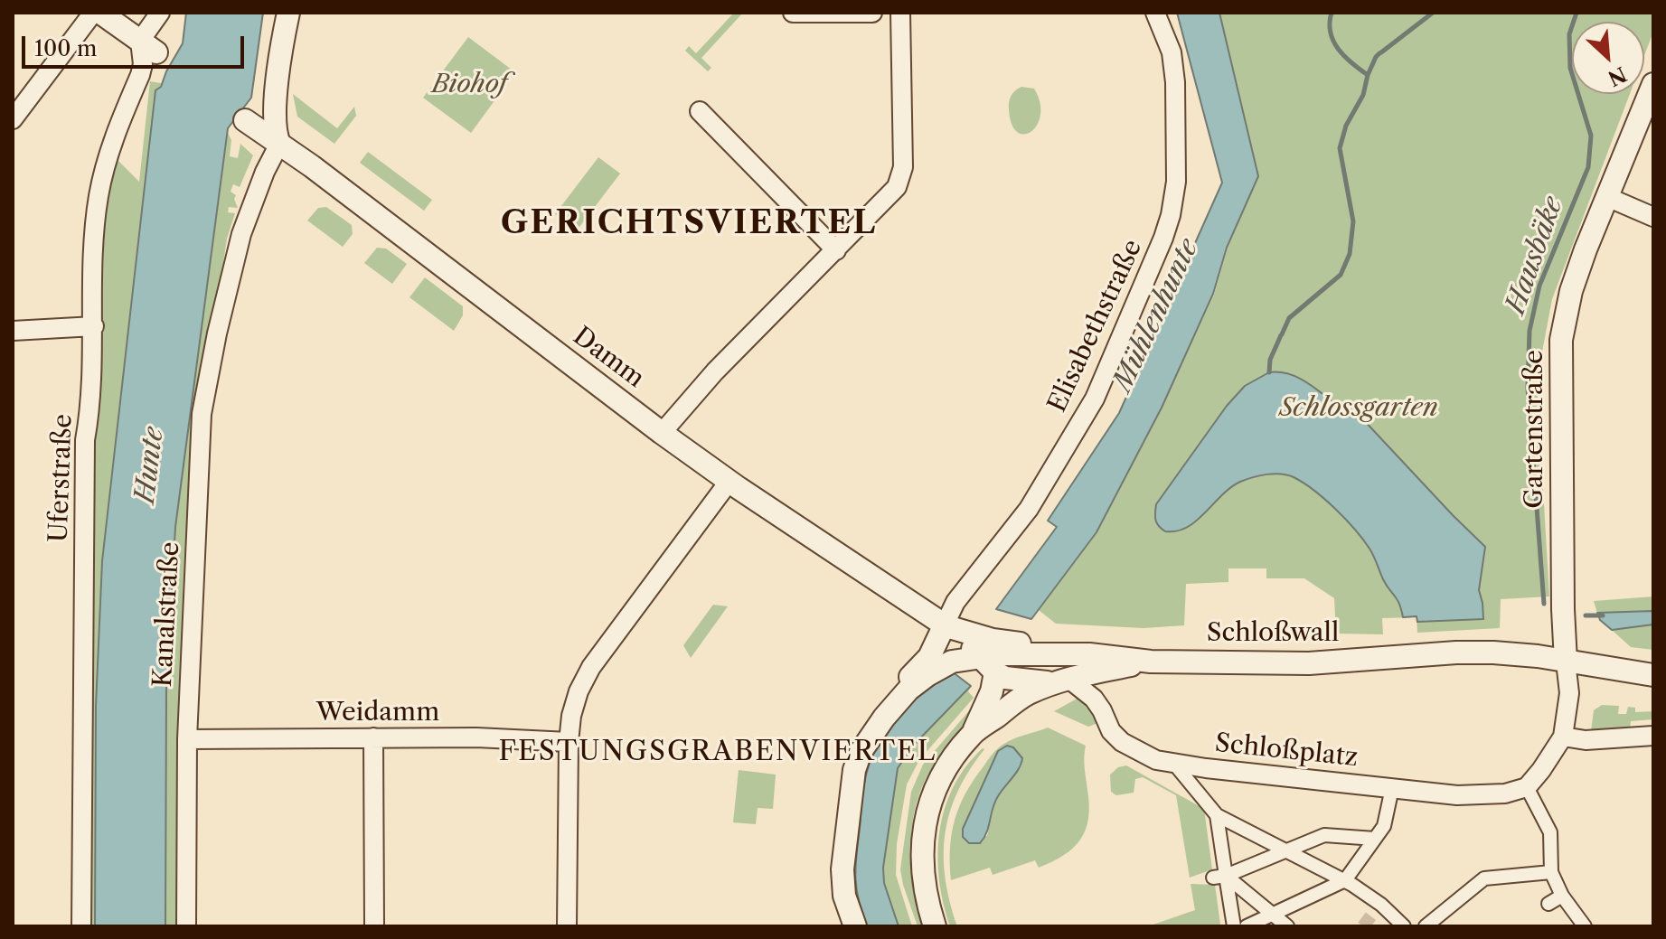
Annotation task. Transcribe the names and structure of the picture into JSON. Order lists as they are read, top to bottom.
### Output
{
  "streets": {
    "street": [
      "Elisabethstraße",
      "Damm",
      "Gartenstraße",
      "Uferstraße",
      "Kanalstraße",
      "Schloßwall",
      "Weidamm",
      "Schloßplatz"
    ]
  },
  "crossings": [
    ["Elisabethstraße", "Damm"],
    ["Damm", "Kanalstraße"],
    ["Gartenstraße", "Schloßwall"],
    ["Kanalstraße", "Weidamm"]
  ],
  "districts": ["GERICHTSVIERTEL", "FESTUNGSGRABENVIERTEL"],
  "water": ["Hausbäke", "Mühlenhunte", "Hunte"],
  "parks": ["Biohof", "Schlossgarten"],
  "scale_bar": "100 m",
  "north": "bottom right"
}
